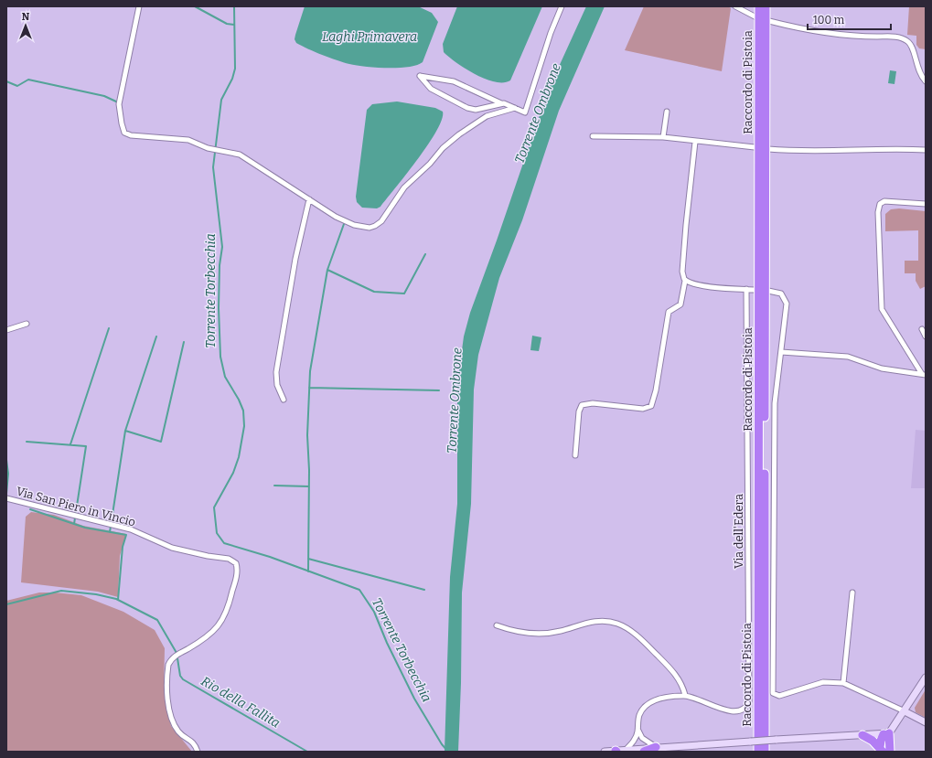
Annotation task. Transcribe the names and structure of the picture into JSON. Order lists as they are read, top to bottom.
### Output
{
  "streets": {
    "highway": ["Raccordo di Pistoia"],
    "street": ["Via San Piero in Vincio", "Via dell'Edera"]
  },
  "water": [
    "Laghi Primavera",
    "Torrente Ombrone",
    "Torrente Torbecchia",
    "Rio della Fallita"
  ],
  "scale_bar": "100 m",
  "north": "top"
}
